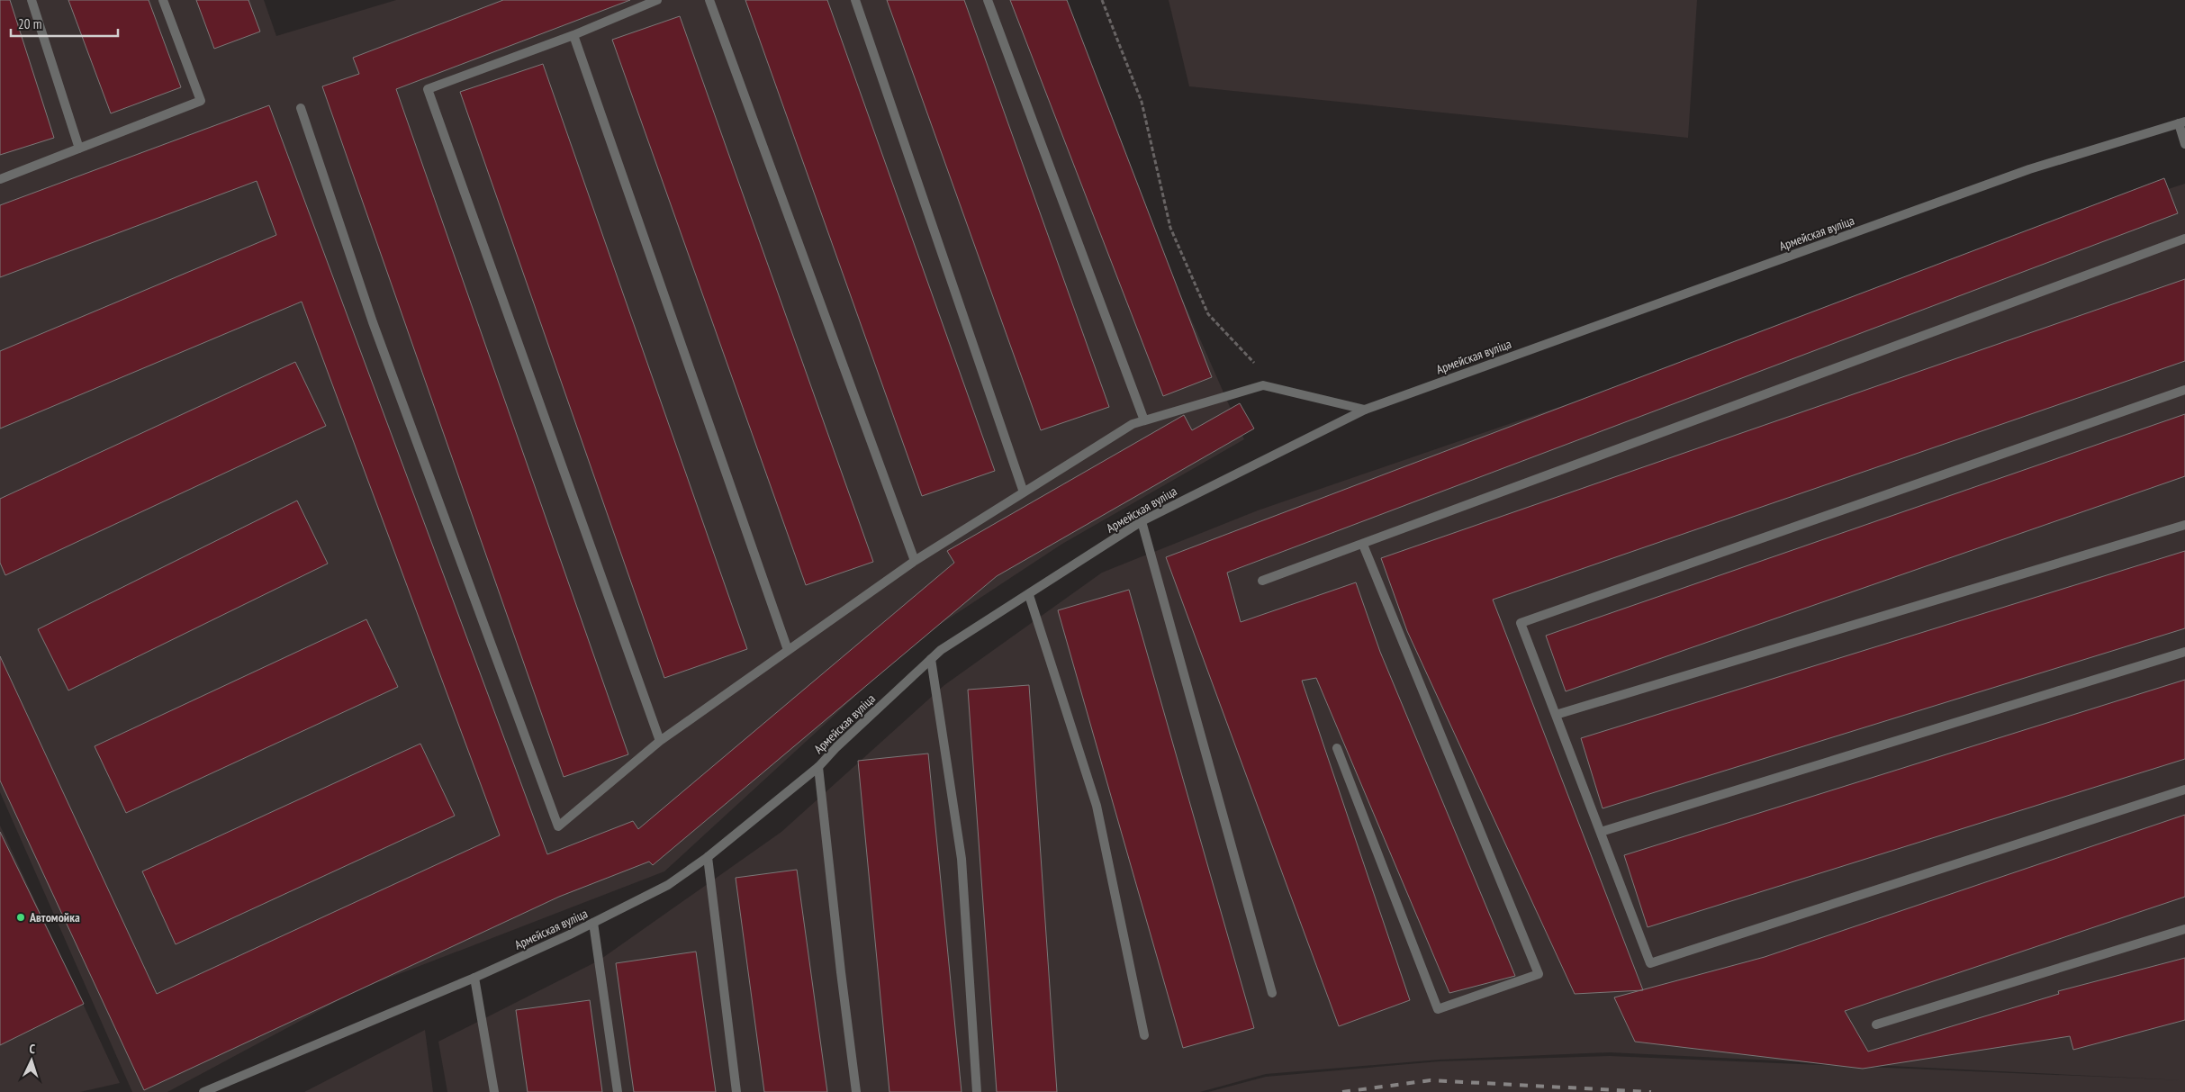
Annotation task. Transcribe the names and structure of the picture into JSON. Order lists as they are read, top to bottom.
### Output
{
  "streets": {
    "street": ["Армейская вуліца"]
  },
  "places": ["Автомойка"],
  "scale_bar": "20 m",
  "north": "top"
}
